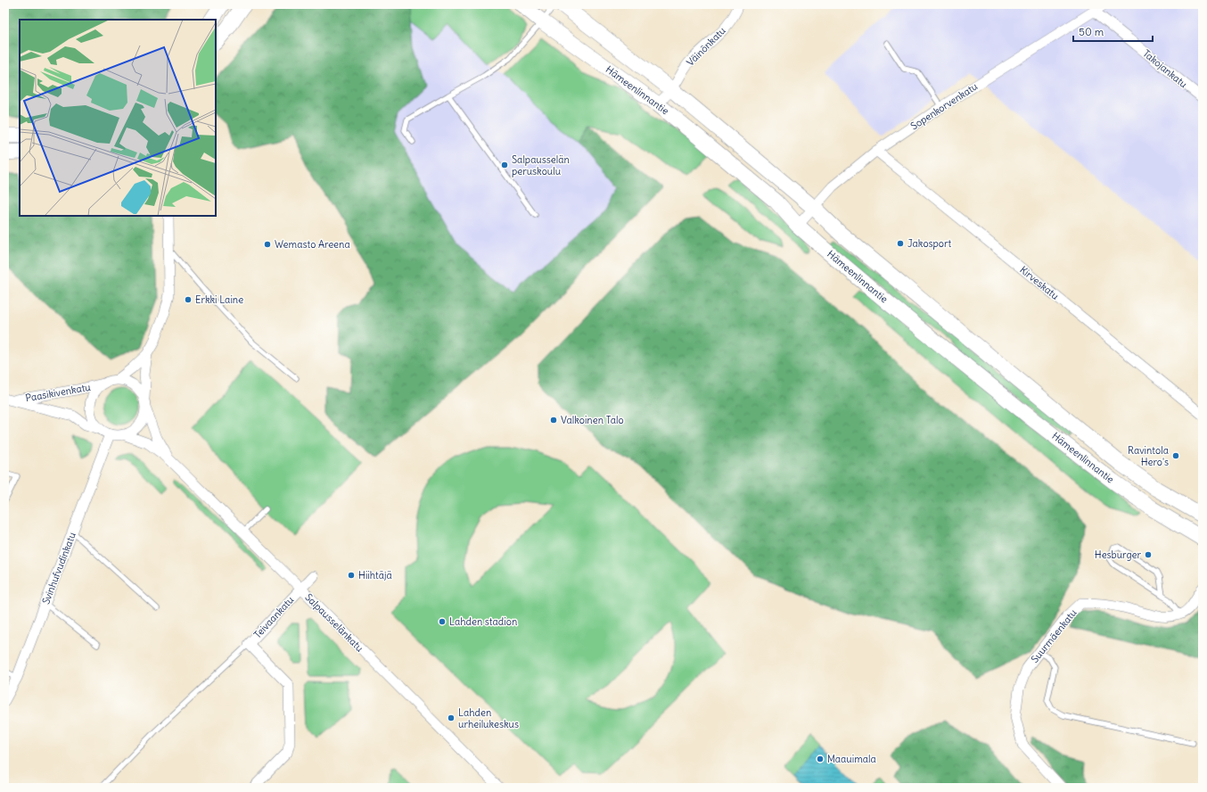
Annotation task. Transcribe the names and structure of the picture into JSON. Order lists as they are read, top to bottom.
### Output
{
  "streets": {
    "main road": ["Hämeenlinnantie"],
    "street": [
      "Väinönkatu",
      "Takojankatu",
      "Sopenkorvenkatu",
      "Kirveskatu",
      "Paasikivenkatu",
      "Svinhufvudinkatu",
      "Teivaankatu",
      "Salpausselänkatu",
      "Suurmäenkatu"
    ]
  },
  "crossings": [
    ["Väinönkatu", "Hämeenlinnantie"],
    ["Takojankatu", "Sopenkorvenkatu"],
    ["Hämeenlinnantie", "Sopenkorvenkatu"],
    ["Sopenkorvenkatu", "Kirveskatu"],
    ["Paasikivenkatu", "Svinhufvudinkatu"],
    ["Paasikivenkatu", "Salpausselänkatu"],
    ["Svinhufvudinkatu", "Salpausselänkatu"],
    ["Teivaankatu", "Salpausselänkatu"]
  ],
  "places": [
    "Salpausselän peruskoulu",
    "Jakosport",
    "Wemasto Areena",
    "Erkki Laine",
    "Valkoinen Talo",
    "Ravintola Hero's",
    "Hesburger",
    "Hiihtäjä",
    "Lahden stadion",
    "Lahden urheilukeskus",
    "Maauimala"
  ],
  "scale_bar": "50 m"
}
